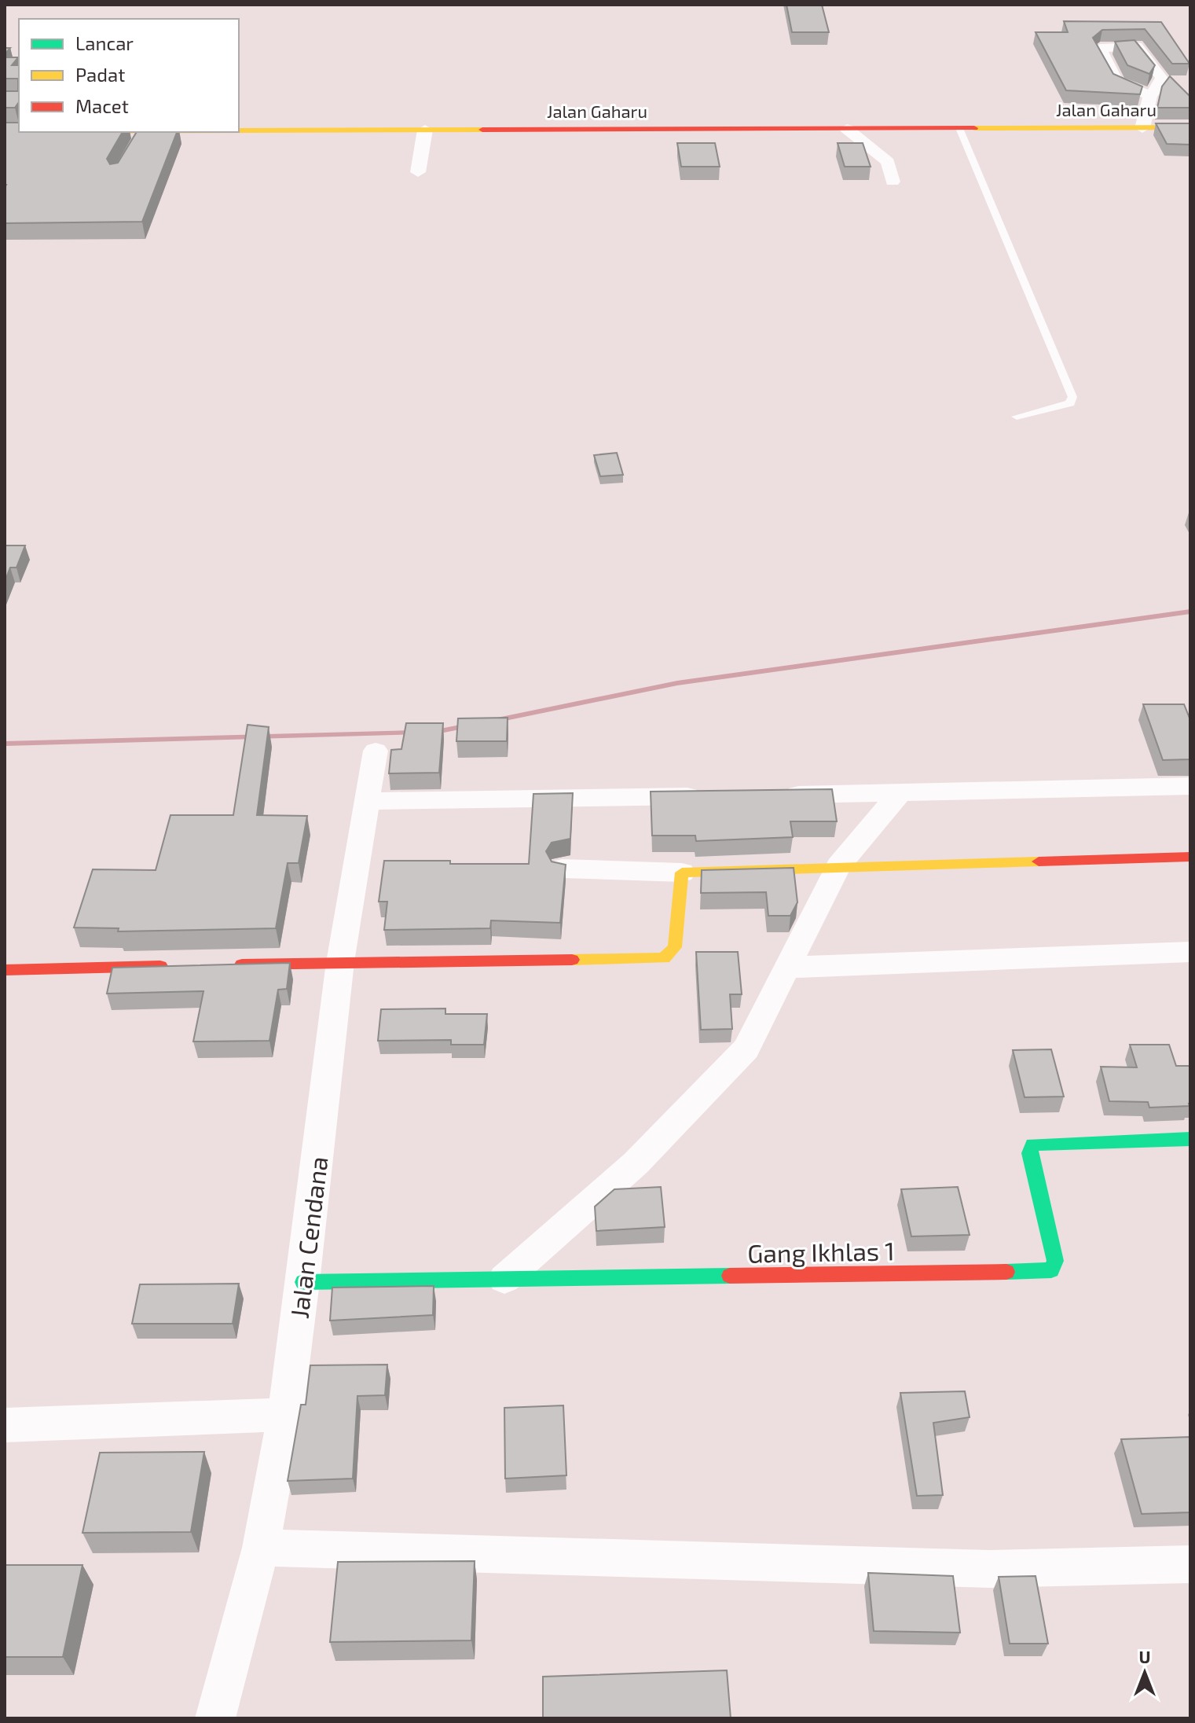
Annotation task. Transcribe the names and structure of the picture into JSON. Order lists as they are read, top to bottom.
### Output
{
  "streets": {
    "street": ["Jalan Gaharu", "Jalan Cendana", "Gang Ikhlas 1"]
  },
  "crossings": [
    ["Jalan Cendana", "Gang Ikhlas 1"]
  ],
  "legend": ["Lancar", "Padat", "Macet"],
  "north": "top"
}
